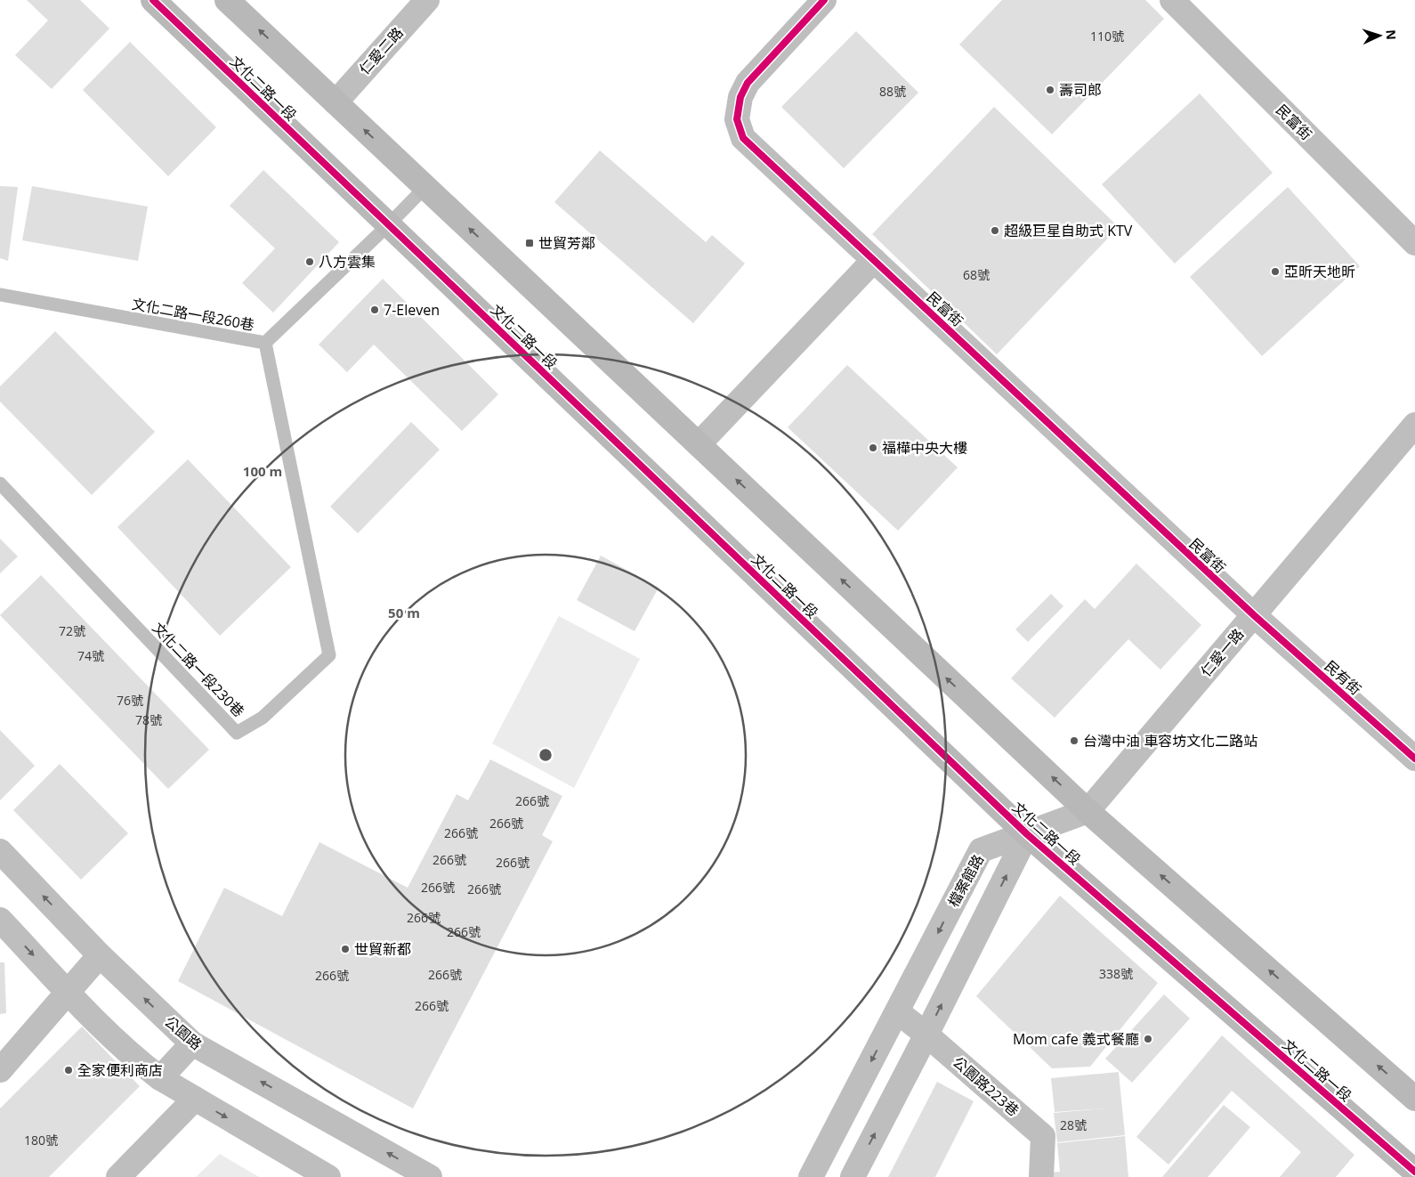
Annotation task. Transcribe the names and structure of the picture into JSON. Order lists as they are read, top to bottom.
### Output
{
  "streets": {
    "street": [
      "仁愛二路",
      "文化二路一段",
      "民富街",
      "仁愛一路",
      "民有街",
      "檔案館路",
      "公園路",
      "公園路223巷"
    ],
    "lane": ["文化二路一段260巷", "文化二路一段230巷"]
  },
  "crossings": [
    ["文化二路一段", "文化二路一段260巷"],
    ["文化二路一段", "仁愛一路"],
    ["文化二路一段", "檔案館路"],
    ["民富街", "仁愛一路"],
    ["民富街", "民有街"],
    ["文化二路一段260巷", "文化二路一段230巷"],
    ["仁愛一路", "民有街"],
    ["仁愛一路", "檔案館路"],
    ["檔案館路", "公園路223巷"]
  ],
  "places": {
    "other": [
      "壽司郎",
      "超級巨星自助式 KTV",
      "八方雲集",
      "亞昕天地昕",
      "7-Eleven",
      "福樺中央大樓",
      "台灣中油 車容坊文化二路站",
      "世貿新都",
      "Mom cafe 義式餐廳",
      "全家便利商店"
    ],
    "transit": ["世貿芳鄰"]
  },
  "house_numbers": [
    "110號",
    "88號",
    "68號",
    "72號",
    "74號",
    "76號",
    "78號",
    "266號",
    "266號",
    "266號",
    "266號",
    "266號",
    "266號",
    "266號",
    "266號",
    "266號",
    "338號",
    "266號",
    "266號",
    "266號",
    "28號",
    "180號"
  ],
  "north": "right",
  "rings": ["100 m", "50 m"]
}
